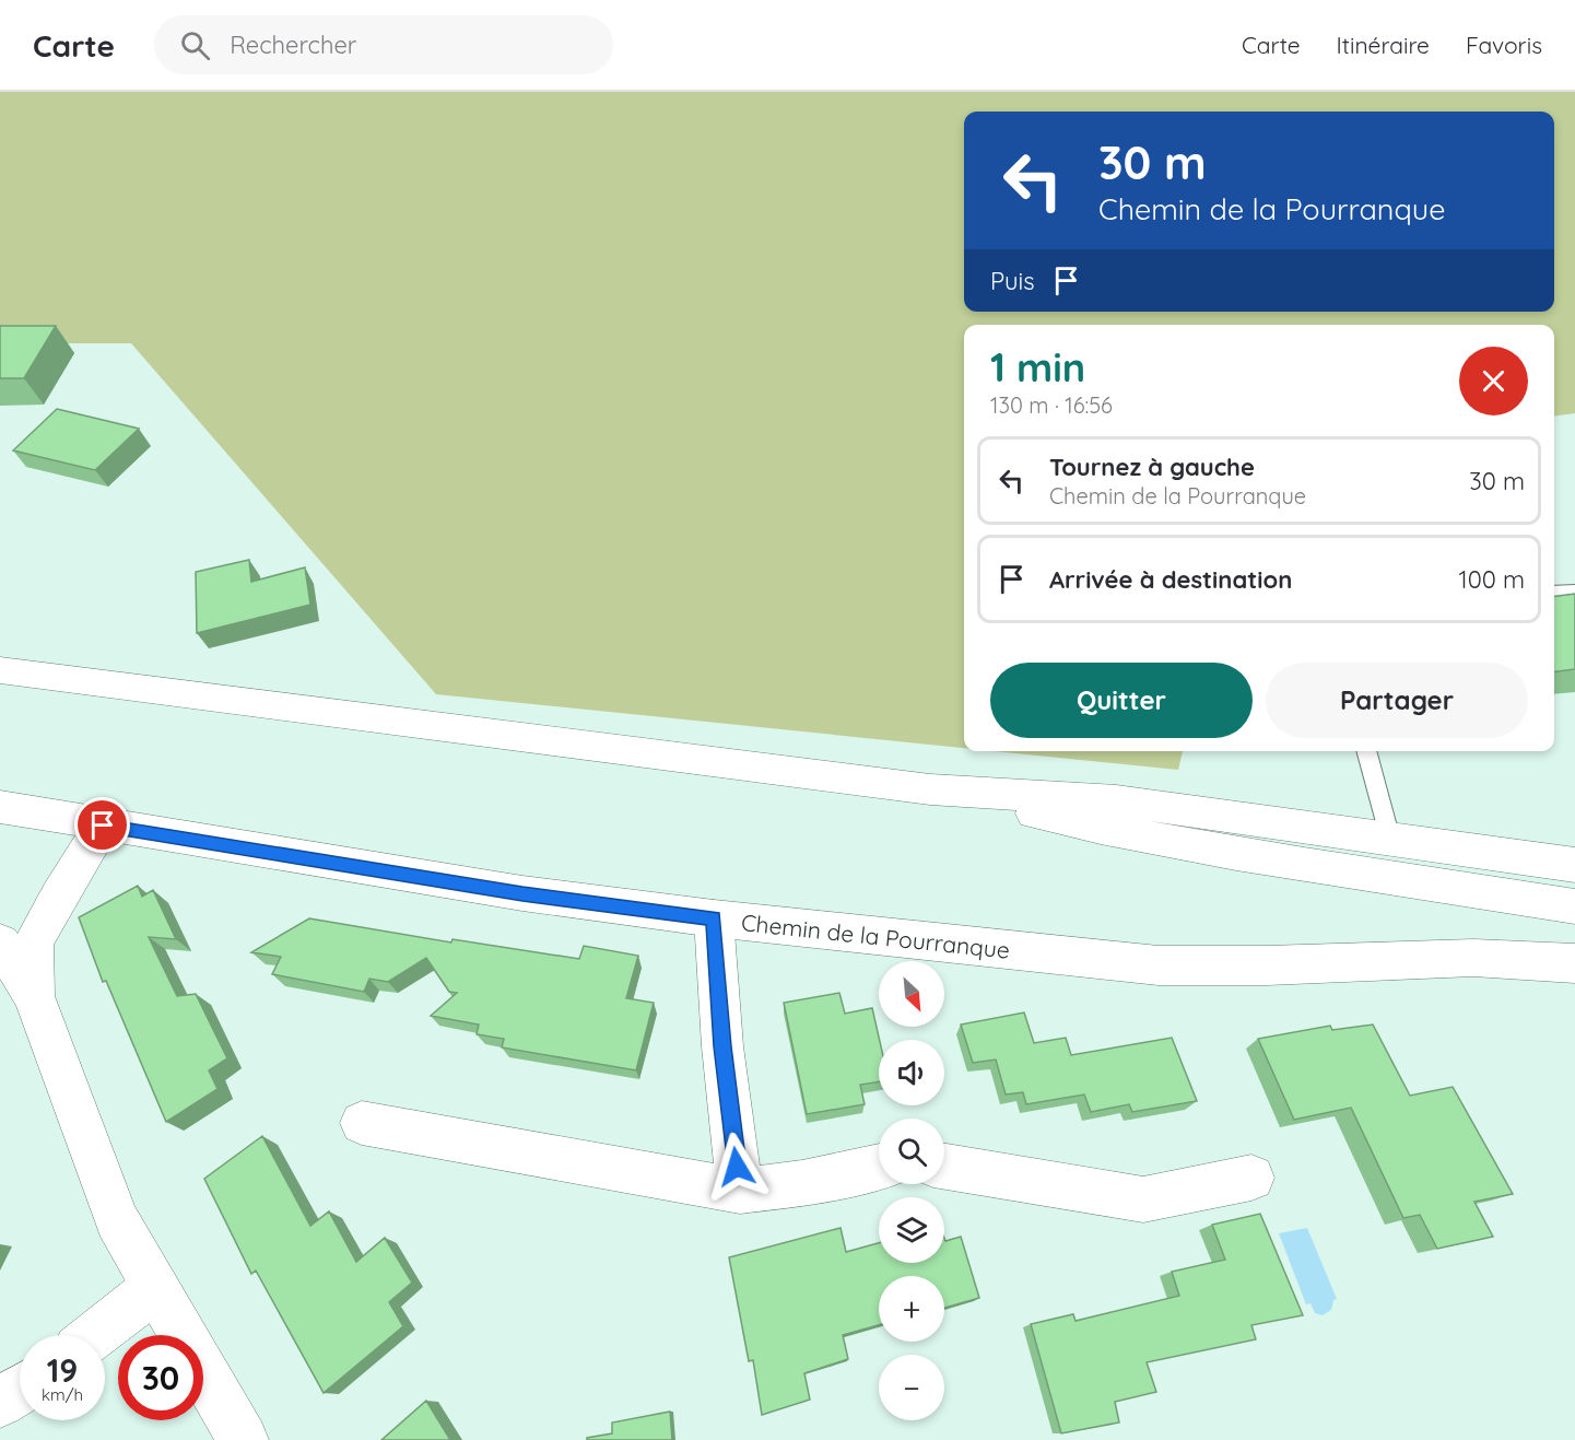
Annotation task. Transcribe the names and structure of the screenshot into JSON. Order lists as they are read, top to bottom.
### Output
{
  "streets": {
    "street": ["Chemin de la Pourranque"]
  },
  "north": "bottom right",
  "page": {
    "header": "Carte",
    "search": "Rechercher",
    "nav": ["Carte", "Itinéraire", "Favoris"],
    "turn": ["30 m", "Chemin de la Pourranque"],
    "then": "Puis",
    "heading": ["1 min", "130 m · 16:56"],
    "list": [
      {
        "name": "Tournez à gauche",
        "note": "Chemin de la Pourranque",
        "value": "30 m"
      },
      {
        "name": "Arrivée à destination",
        "value": "100 m"
      }
    ],
    "buttons": ["Quitter", "Partager"],
    "map_buttons": ["+", "−"],
    "speed": "19 km/h",
    "limit": "30"
  }
}
